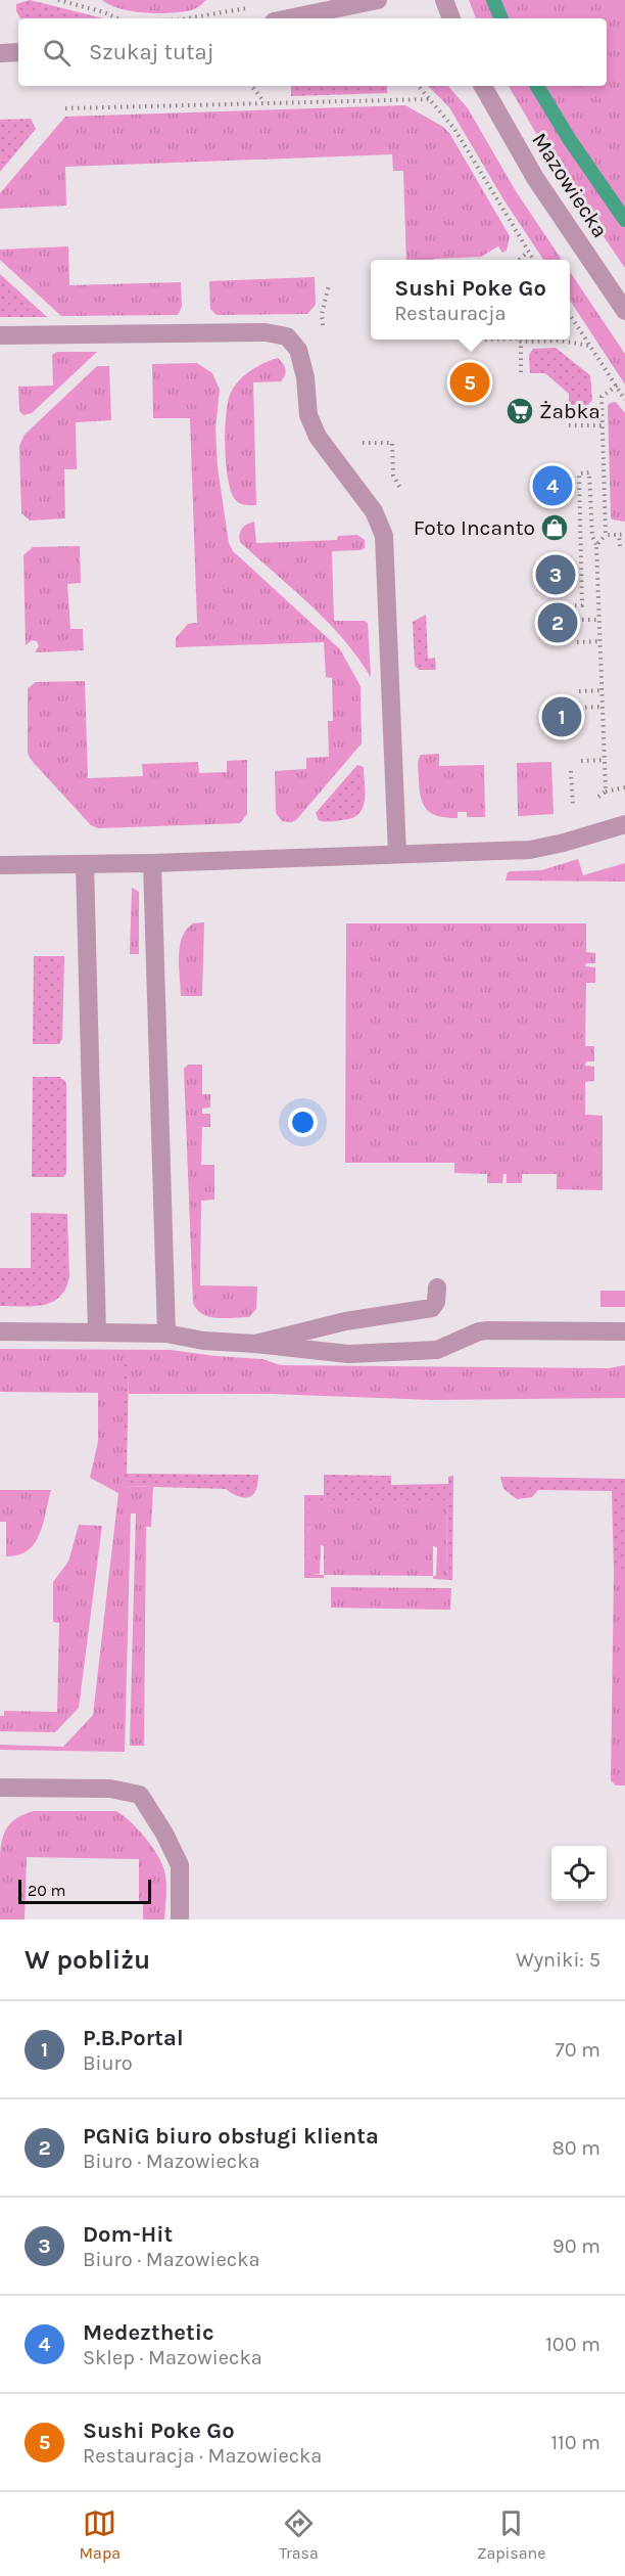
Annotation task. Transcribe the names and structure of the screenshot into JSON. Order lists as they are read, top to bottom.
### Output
{
  "streets": {
    "street": ["Mazowiecka"]
  },
  "places": {
    "supermarket": ["Żabka"],
    "shop": ["Foto Incanto"]
  },
  "scale_bar": "20 m",
  "page": {
    "search": "Szukaj tutaj",
    "popup": ["Sushi Poke Go", "Restauracja"],
    "pins": [
      "5",
      "4",
      "3",
      "2",
      "1"
    ],
    "scale": "20 m",
    "heading": ["W pobliżu", "Wyniki: 5"],
    "list": [
      {
        "mark": "1",
        "name": "P.B.Portal",
        "note": "Biuro",
        "value": "70 m"
      },
      {
        "mark": "2",
        "name": "PGNiG biuro obsługi klienta",
        "note": "Biuro · Mazowiecka",
        "value": "80 m"
      },
      {
        "mark": "3",
        "name": "Dom-Hit",
        "note": "Biuro · Mazowiecka",
        "value": "90 m"
      },
      {
        "mark": "4",
        "name": "Medezthetic",
        "note": "Sklep · Mazowiecka",
        "value": "100 m"
      },
      {
        "mark": "5",
        "name": "Sushi Poke Go",
        "note": "Restauracja · Mazowiecka",
        "value": "110 m"
      }
    ],
    "nav": ["Mapa", "Trasa", "Zapisane"]
  }
}
